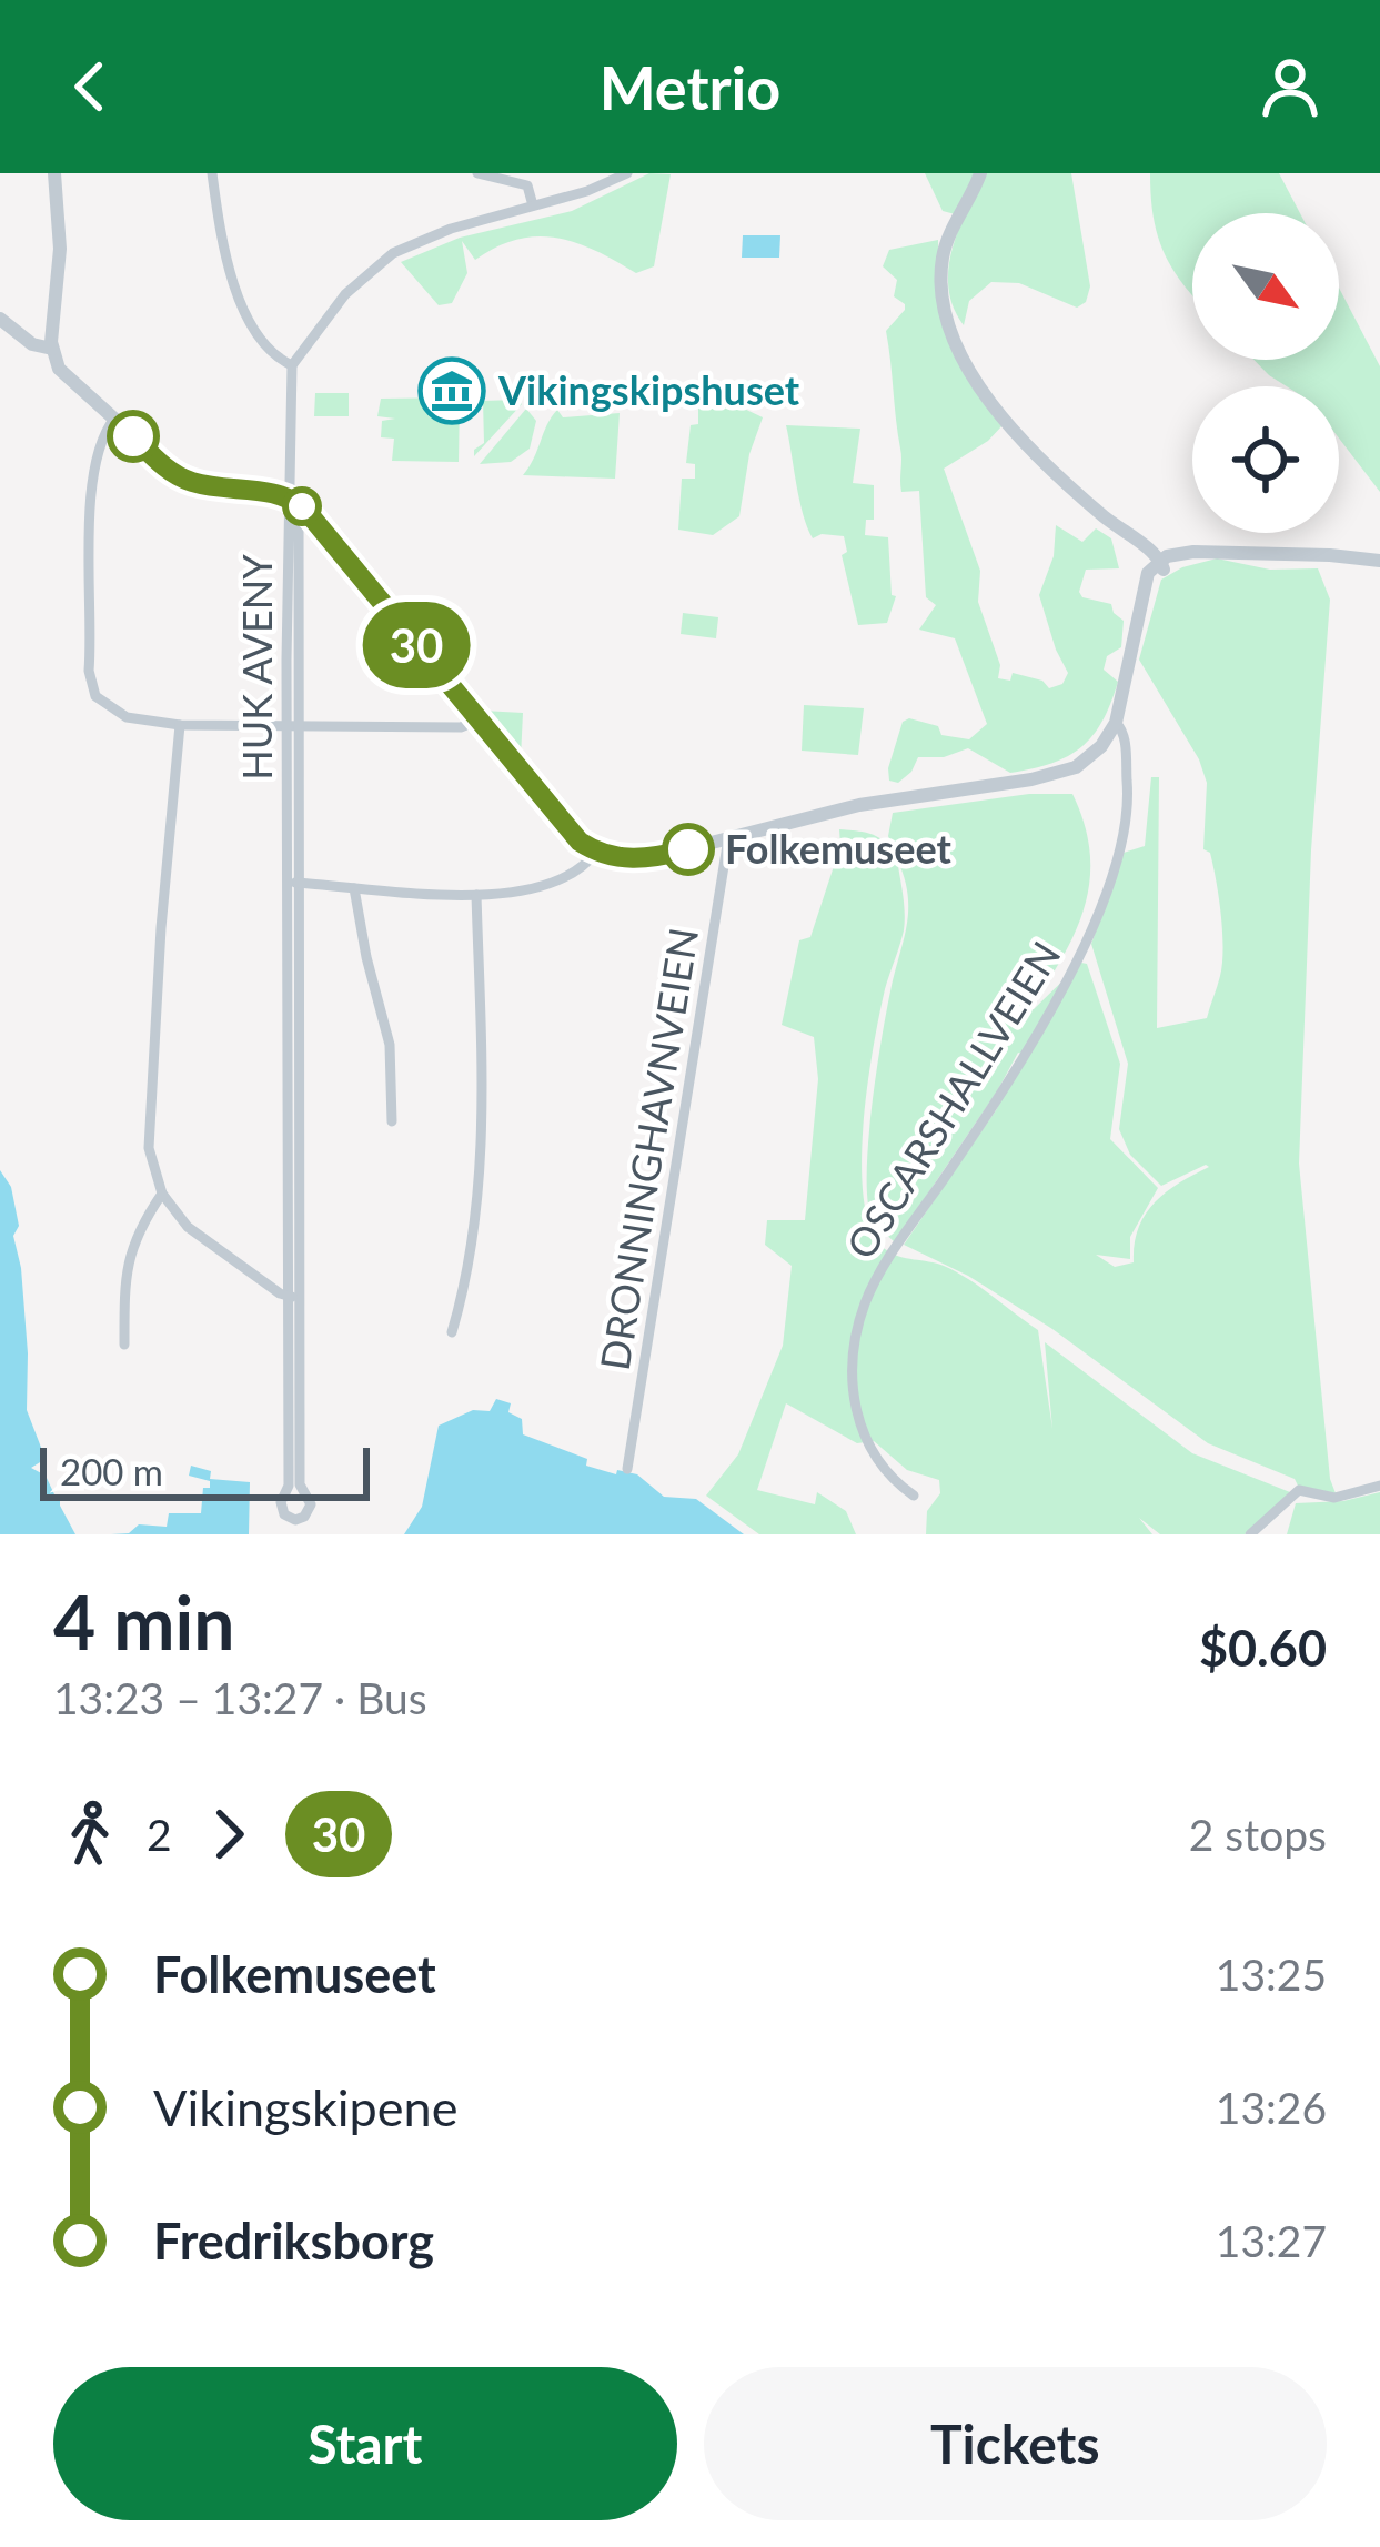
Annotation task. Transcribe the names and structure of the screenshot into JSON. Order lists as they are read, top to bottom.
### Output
{
  "streets": {
    "street": ["HUK AVENY", "OSCARSHALLVEIEN", "DRONNINGHAVNVEIEN"]
  },
  "places": {
    "museum": ["Vikingskipshuset"],
    "other": ["Folkemuseet"]
  },
  "lines": ["bus line 30"],
  "scale_bar": "200 m",
  "north": "bottom right",
  "page": {
    "header": "Metrio",
    "on_map": "30",
    "scale": "200 m",
    "heading": ["4 min", "13:23 – 13:27 · Bus", "$0.60"],
    "legs": ["2", "30", "2 stops"],
    "list": [
      {
        "name": "Folkemuseet",
        "value": "13:25"
      },
      {
        "name": "Vikingskipene",
        "value": "13:26"
      },
      {
        "name": "Fredriksborg",
        "value": "13:27"
      }
    ],
    "buttons": ["Start", "Tickets"]
  }
}
